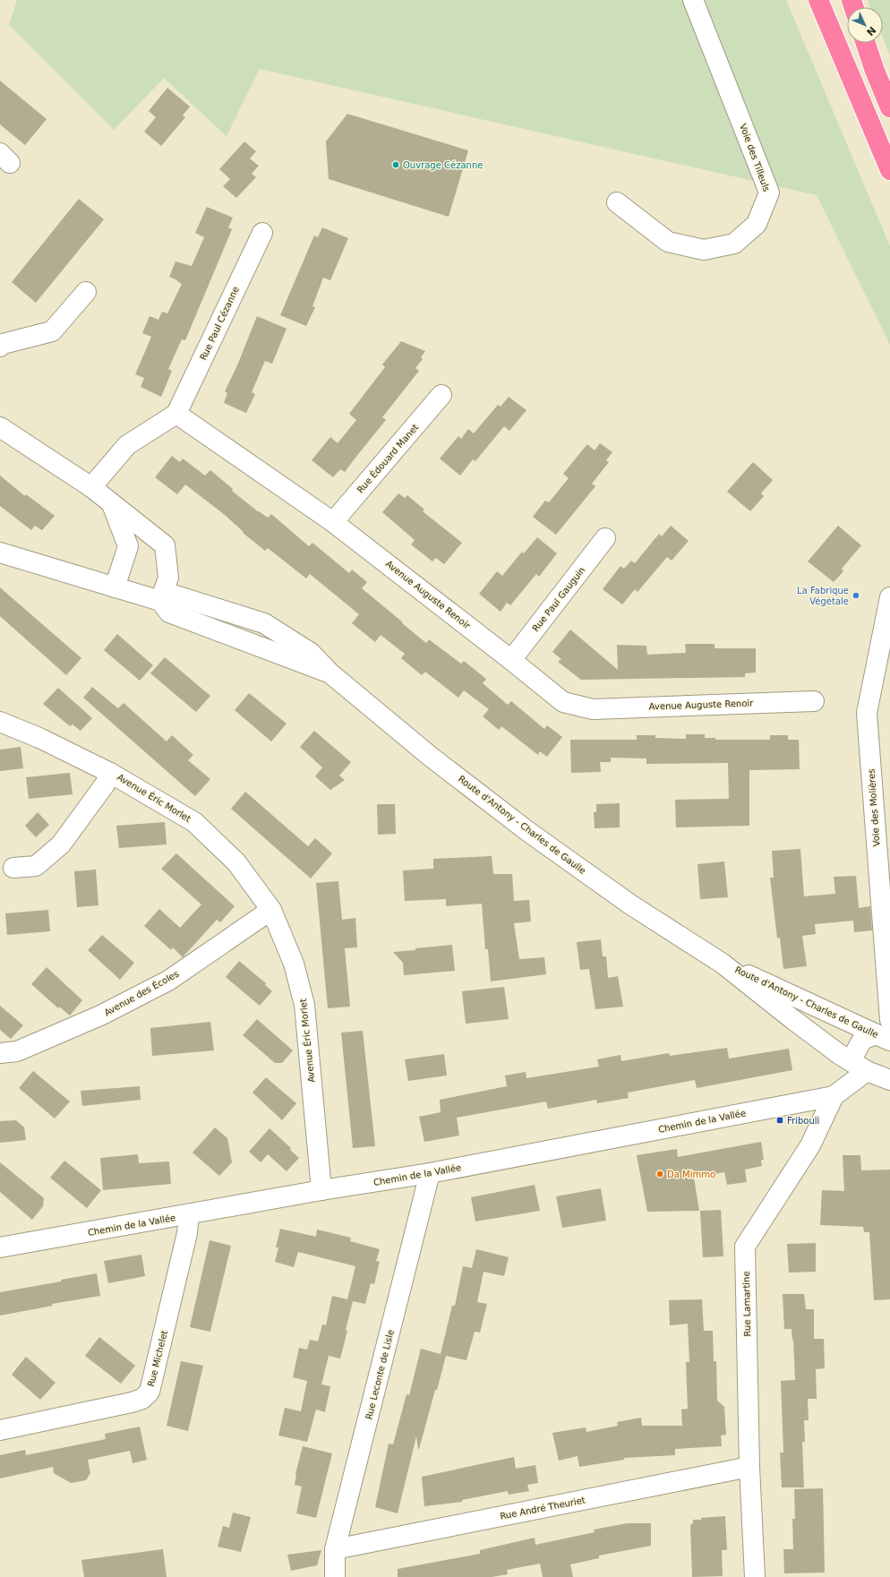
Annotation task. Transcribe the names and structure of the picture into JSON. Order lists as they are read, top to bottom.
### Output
{
  "streets": {
    "street": [
      "Voie des Tilleuls",
      "Rue Paul Cézanne",
      "Rue Édouard Manet",
      "Avenue Auguste Renoir",
      "Rue Paul Gauguin",
      "Avenue Éric Morlet",
      "Voie des Molières",
      "Route d'Antony - Charles de Gaulle",
      "Avenue des Écoles",
      "Chemin de la Vallée",
      "Rue Lamartine",
      "Rue Michelet",
      "Rue Leconte de Lisle",
      "Rue André Theuriet"
    ]
  },
  "crossings": [
    ["Rue Paul Cézanne", "Avenue Auguste Renoir"],
    ["Rue Édouard Manet", "Avenue Auguste Renoir"],
    ["Avenue Auguste Renoir", "Rue Paul Gauguin"],
    ["Avenue Éric Morlet", "Avenue des Écoles"],
    ["Avenue Éric Morlet", "Chemin de la Vallée"],
    ["Voie des Molières", "Route d'Antony - Charles de Gaulle"],
    ["Route d'Antony - Charles de Gaulle", "Rue Lamartine"],
    ["Chemin de la Vallée", "Rue Lamartine"],
    ["Chemin de la Vallée", "Rue Michelet"],
    ["Chemin de la Vallée", "Rue Leconte de Lisle"],
    ["Rue Lamartine", "Rue André Theuriet"],
    ["Rue Leconte de Lisle", "Rue André Theuriet"]
  ],
  "places": {
    "other": ["Ouvrage Cézanne", "La Fabrique Végétale", "Da Mimmo"],
    "transit": ["Fribouli"]
  },
  "north": "bottom right"
}
